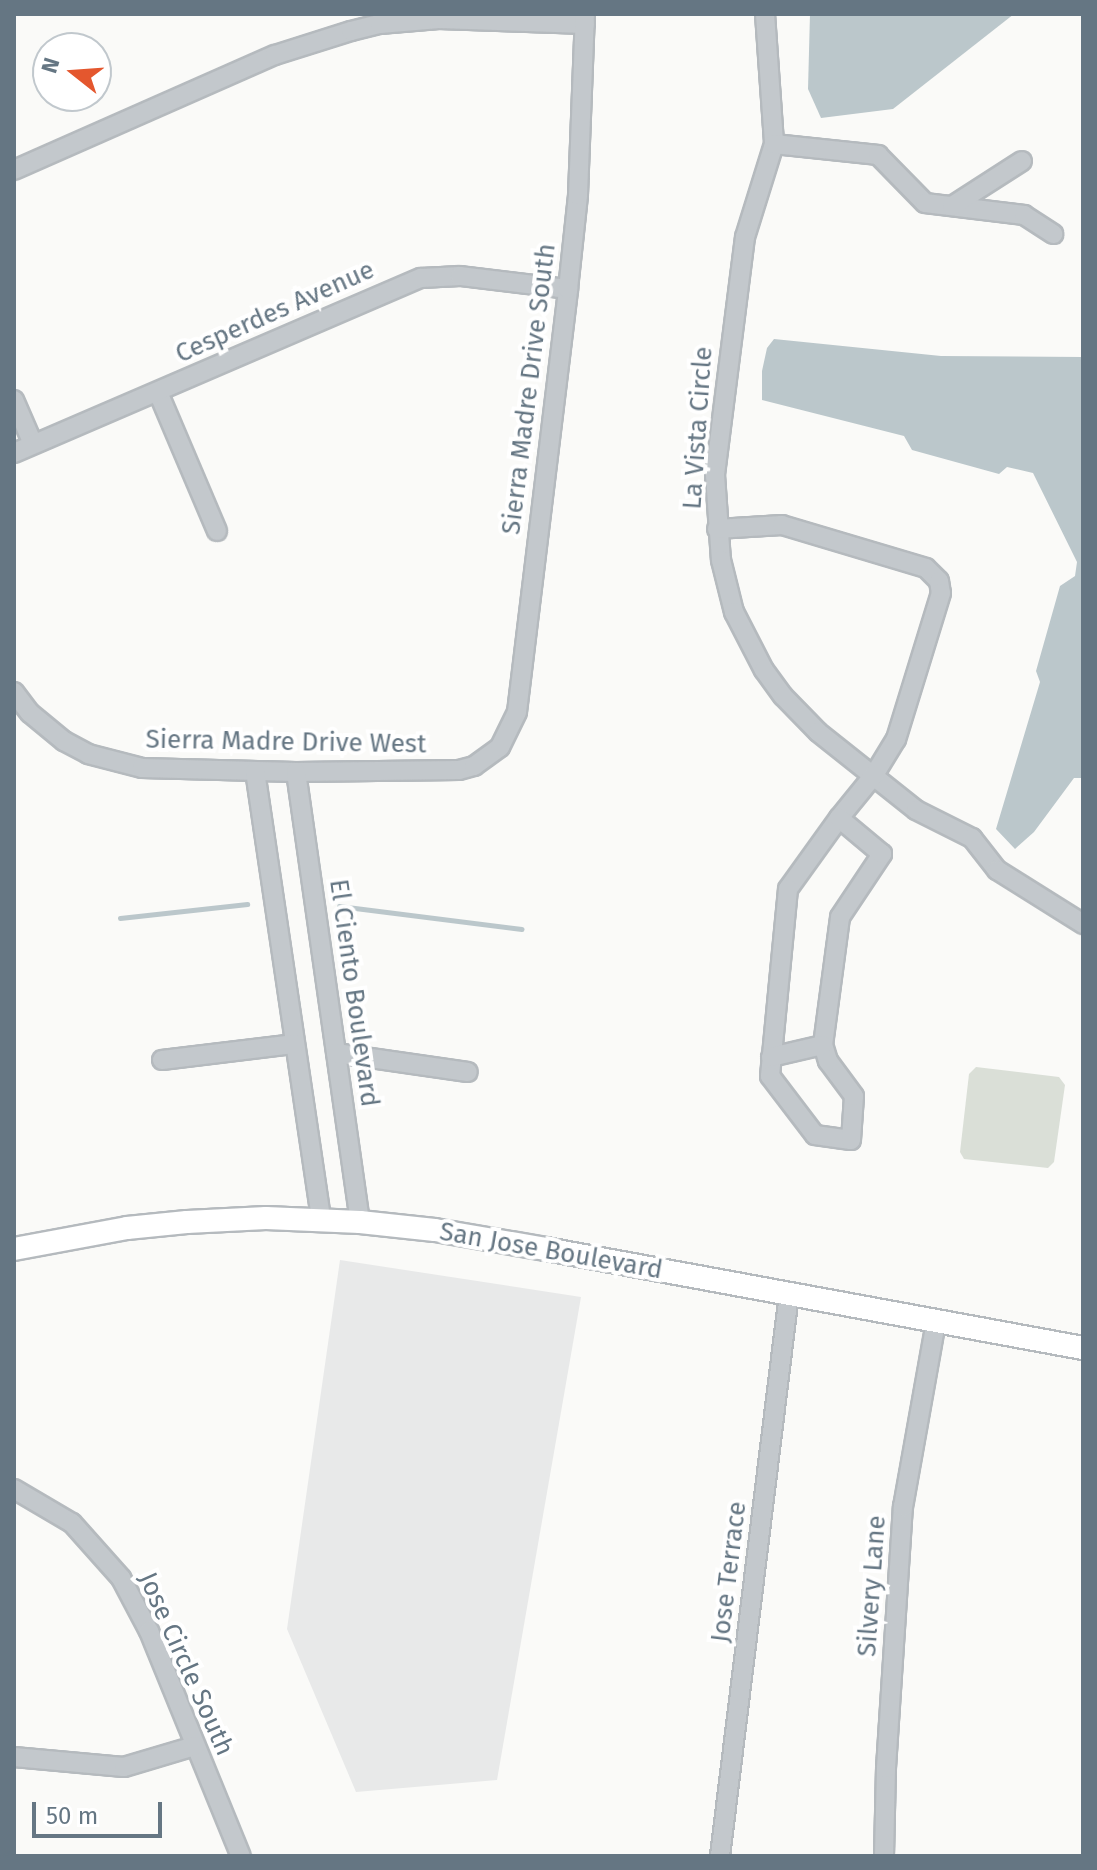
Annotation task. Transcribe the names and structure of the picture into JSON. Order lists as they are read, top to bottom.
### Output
{
  "streets": {
    "main road": ["San Jose Boulevard"],
    "street": [
      "Cesperdes Avenue",
      "Sierra Madre Drive South",
      "La Vista Circle",
      "Sierra Madre Drive West",
      "El Ciento Boulevard",
      "Jose Terrace",
      "Silvery Lane",
      "Jose Circle South"
    ]
  },
  "crossings": [
    ["Cesperdes Avenue", "Sierra Madre Drive South"],
    ["Sierra Madre Drive South", "Sierra Madre Drive West"],
    ["Sierra Madre Drive West", "El Ciento Boulevard"],
    ["El Ciento Boulevard", "San Jose Boulevard"],
    ["San Jose Boulevard", "Jose Terrace"],
    ["San Jose Boulevard", "Silvery Lane"]
  ],
  "scale_bar": "50 m",
  "north": "left"
}
